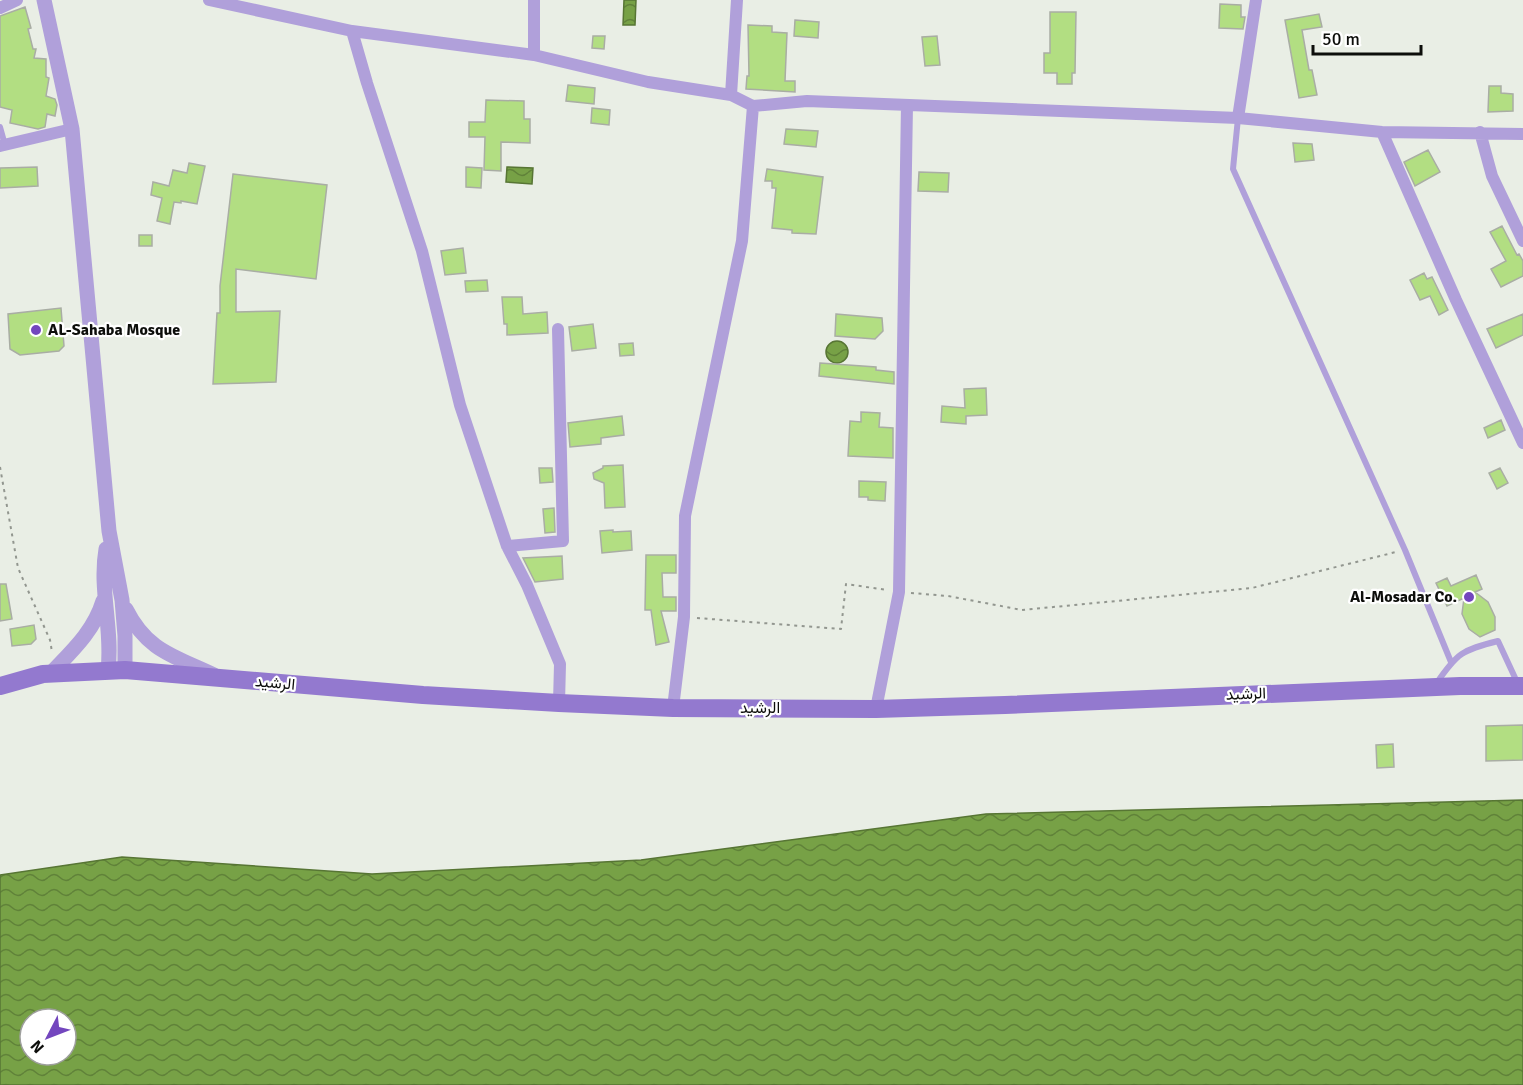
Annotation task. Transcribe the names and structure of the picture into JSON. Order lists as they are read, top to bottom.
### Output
{
  "streets": {
    "main road": ["الرشيد"]
  },
  "places": ["AL-Sahaba Mosque", "Al-Mosadar Co."],
  "scale_bar": "50 m",
  "north": "bottom left"
}
